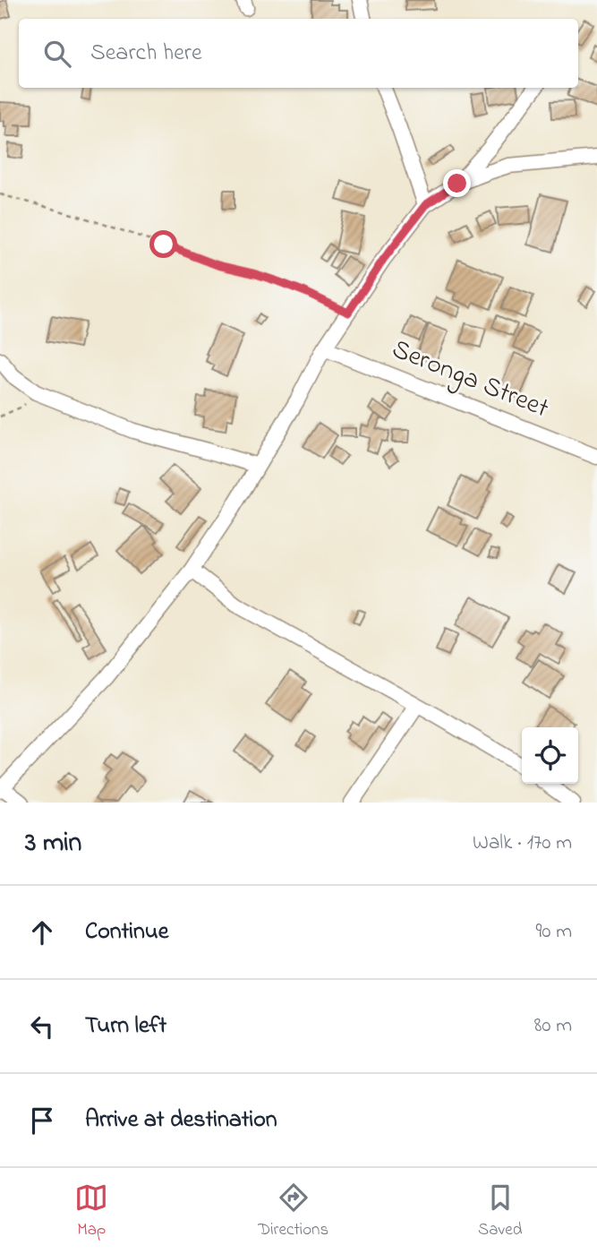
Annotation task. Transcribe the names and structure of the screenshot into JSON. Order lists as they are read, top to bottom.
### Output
{
  "streets": {
    "street": ["Seronga Street"]
  },
  "page": {
    "search": "Search here",
    "heading": ["3 min", "Walk · 170 m"],
    "list": [
      ["Continue", "90 m"],
      ["Turn left", "80 m"],
      "Arrive at destination"
    ],
    "nav": ["Map", "Directions", "Saved"]
  }
}
